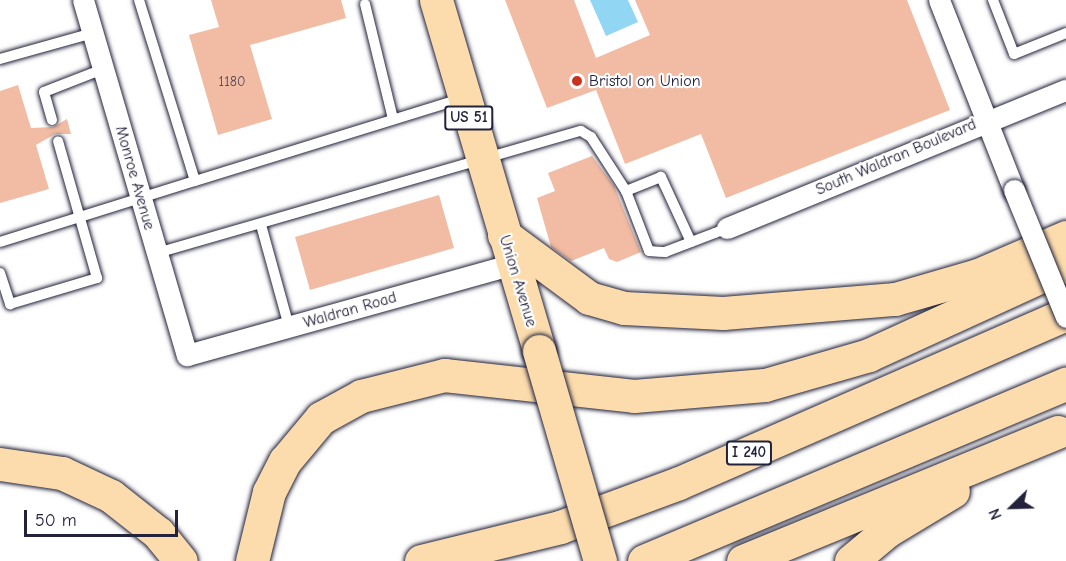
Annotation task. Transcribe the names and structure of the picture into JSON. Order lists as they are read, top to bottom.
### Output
{
  "streets": {
    "main road": ["US 51", "Union Avenue", "I 240"],
    "street": ["South Waldran Boulevard", "Monroe Avenue", "Waldran Road"]
  },
  "crossings": [
    ["Monroe Avenue", "Waldran Road"],
    ["Union Avenue", "Waldran Road"]
  ],
  "places": ["Bristol on Union"],
  "house_numbers": ["1180"],
  "scale_bar": "50 m",
  "north": "bottom left"
}
